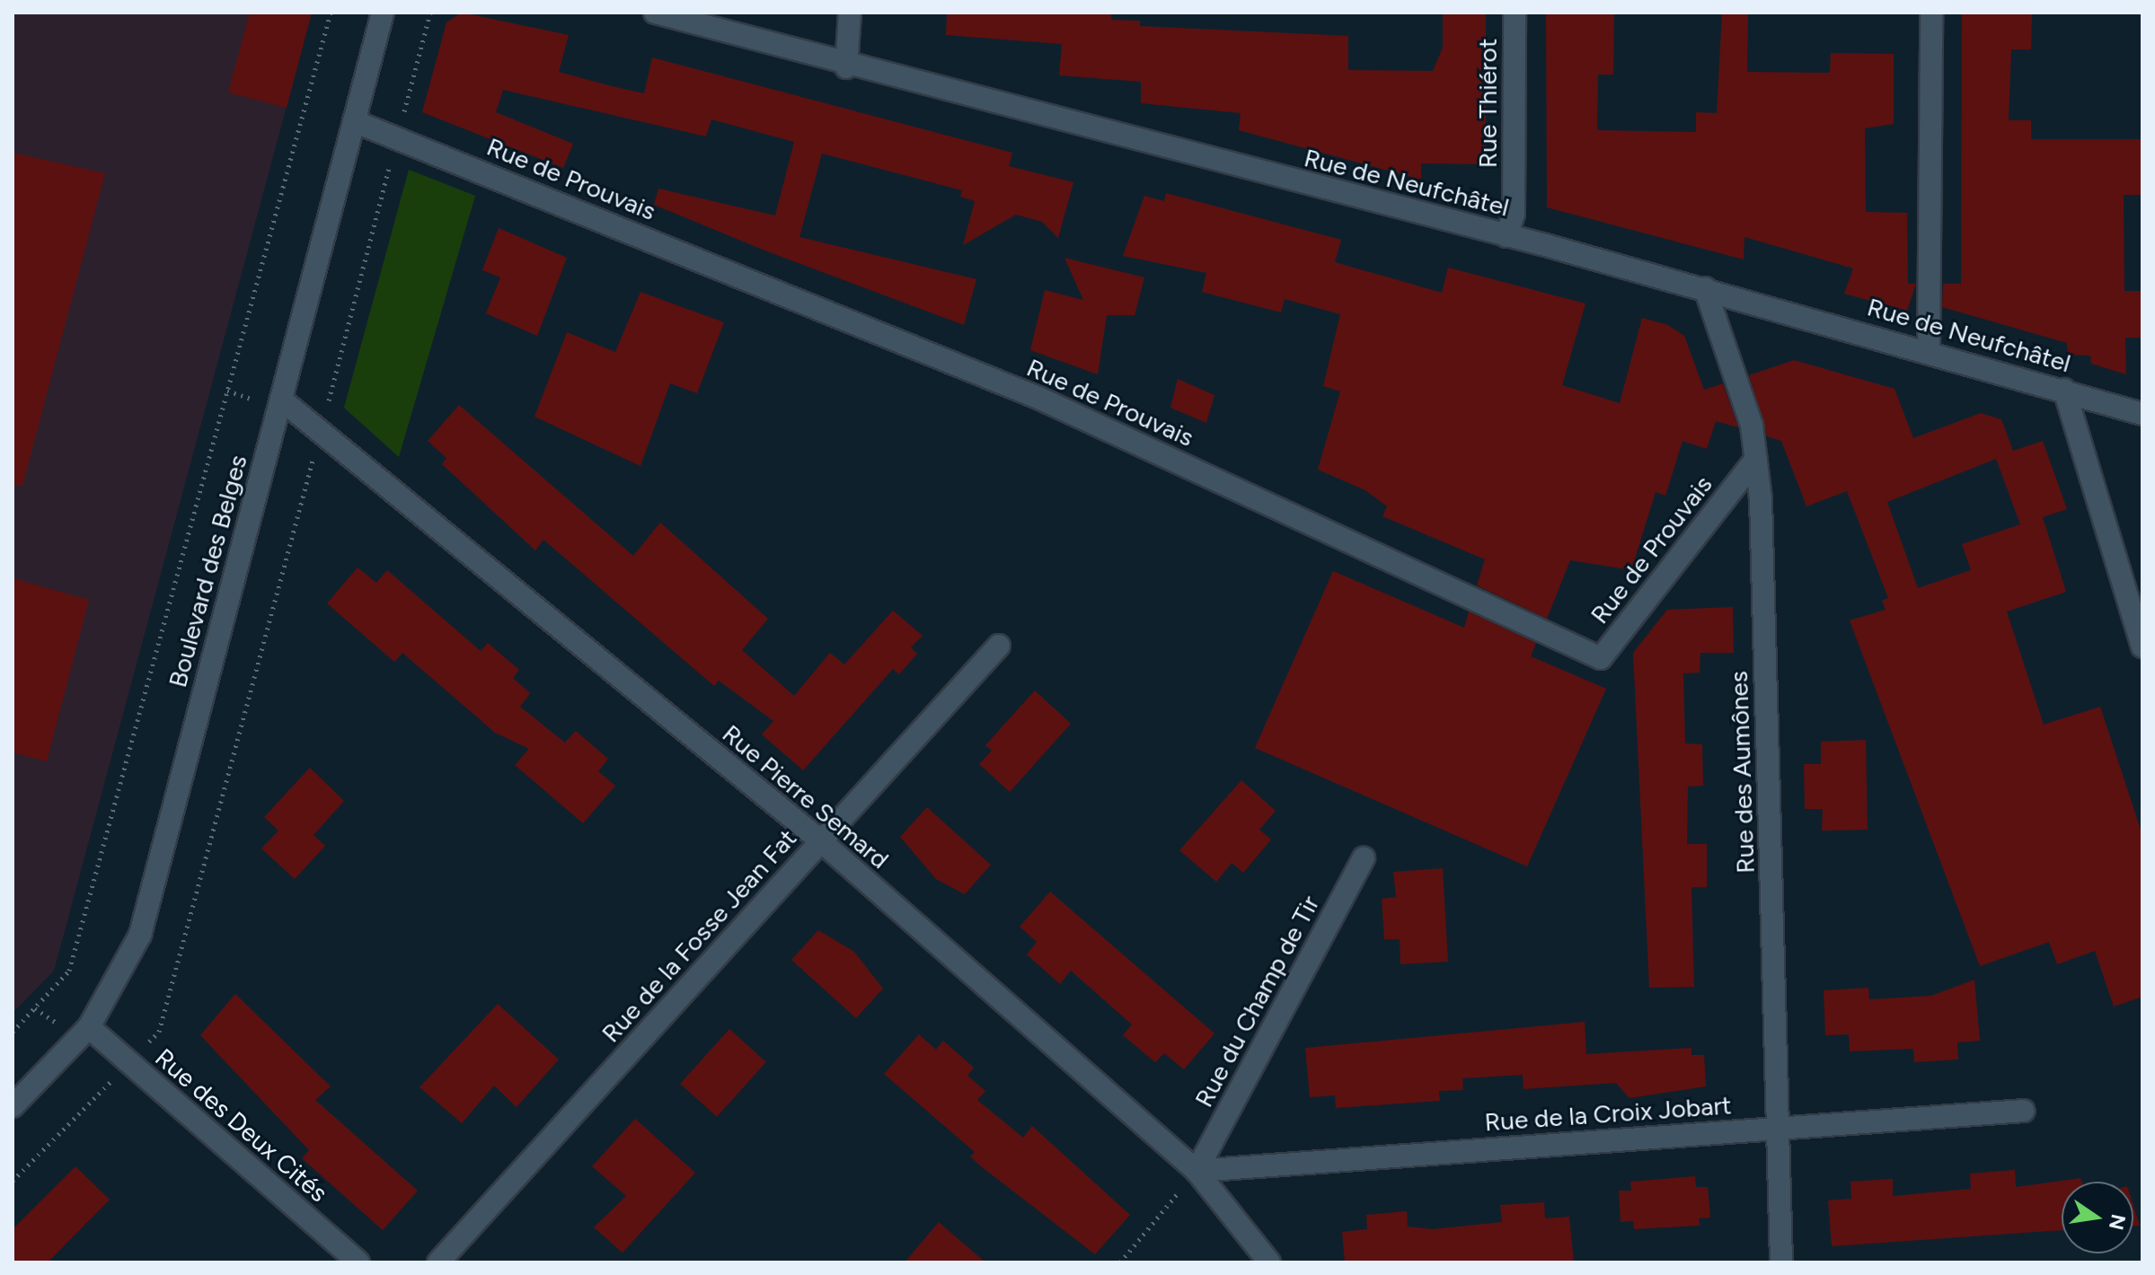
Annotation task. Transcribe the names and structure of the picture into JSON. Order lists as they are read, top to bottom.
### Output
{
  "streets": {
    "street": [
      "Rue Thiérot",
      "Rue de Prouvais",
      "Rue de Neufchâtel",
      "Boulevard des Belges",
      "Rue des Aumônes",
      "Rue Pierre Semard",
      "Rue de la Fosse Jean Fat",
      "Rue du Champ de Tir",
      "Rue de la Croix Jobart",
      "Rue des Deux Cités"
    ]
  },
  "crossings": [
    ["Rue Thiérot", "Rue de Neufchâtel"],
    ["Rue de Prouvais", "Boulevard des Belges"],
    ["Rue de Prouvais", "Rue des Aumônes"],
    ["Rue de Neufchâtel", "Rue des Aumônes"],
    ["Boulevard des Belges", "Rue Pierre Semard"],
    ["Boulevard des Belges", "Rue des Deux Cités"],
    ["Rue des Aumônes", "Rue de la Croix Jobart"],
    ["Rue Pierre Semard", "Rue de la Fosse Jean Fat"],
    ["Rue Pierre Semard", "Rue du Champ de Tir"],
    ["Rue Pierre Semard", "Rue de la Croix Jobart"],
    ["Rue du Champ de Tir", "Rue de la Croix Jobart"]
  ],
  "north": "right"
}
